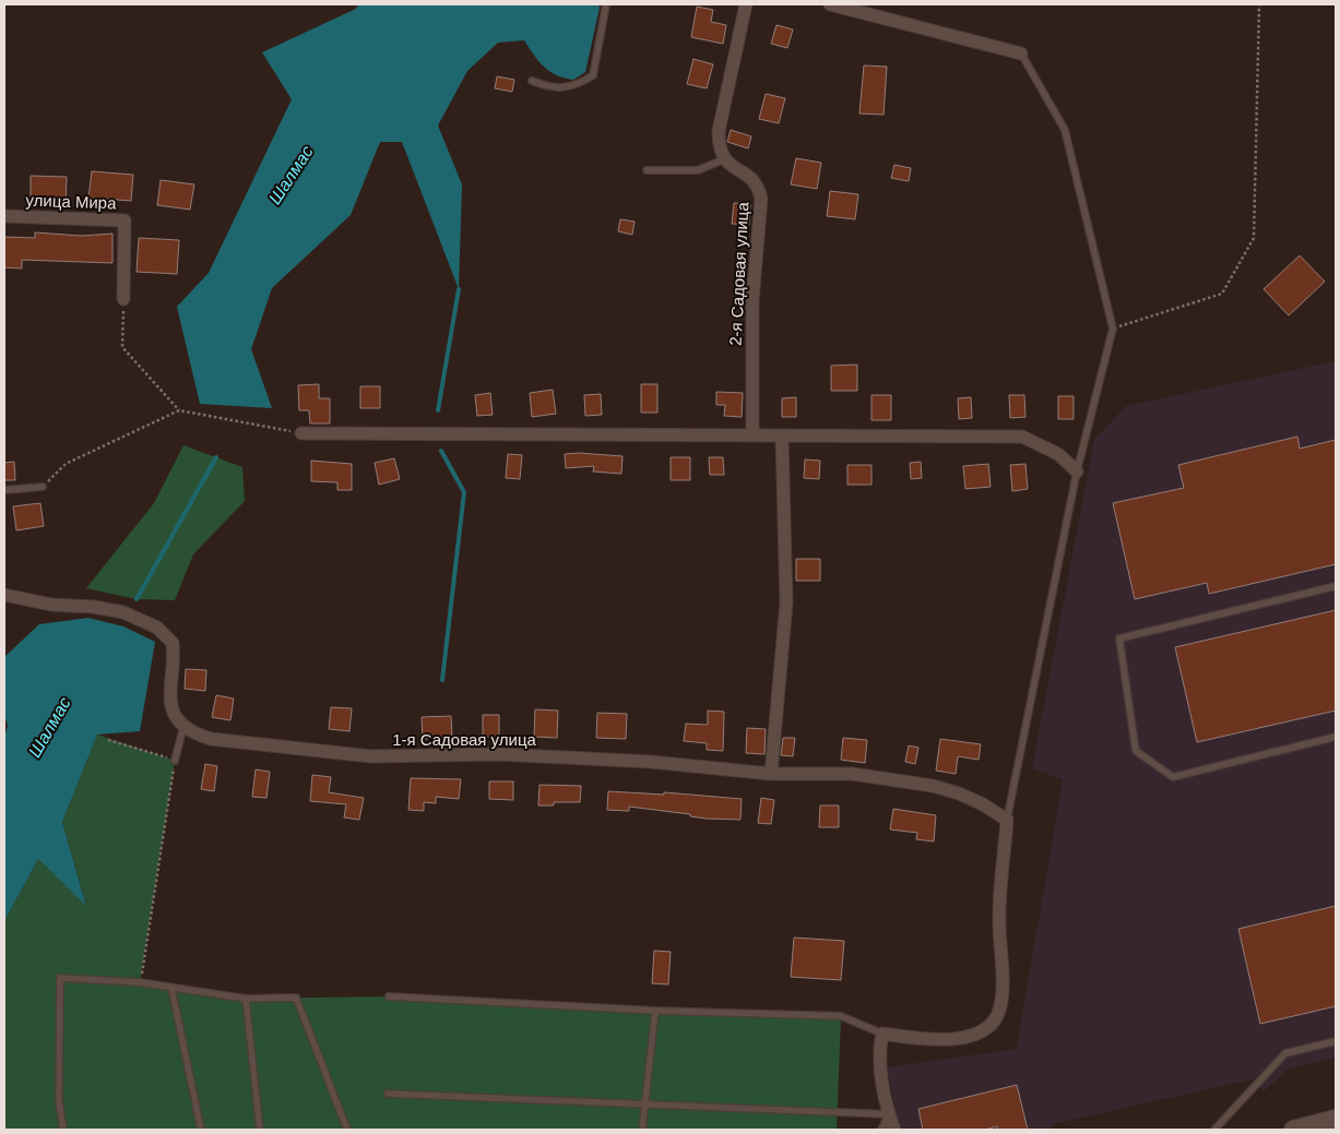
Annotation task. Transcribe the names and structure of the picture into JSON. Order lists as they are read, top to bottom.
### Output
{
  "streets": {
    "street": ["улица Мира", "2-я Садовая улица", "1-я Садовая улица"]
  },
  "water": ["Шалмас"]
}
